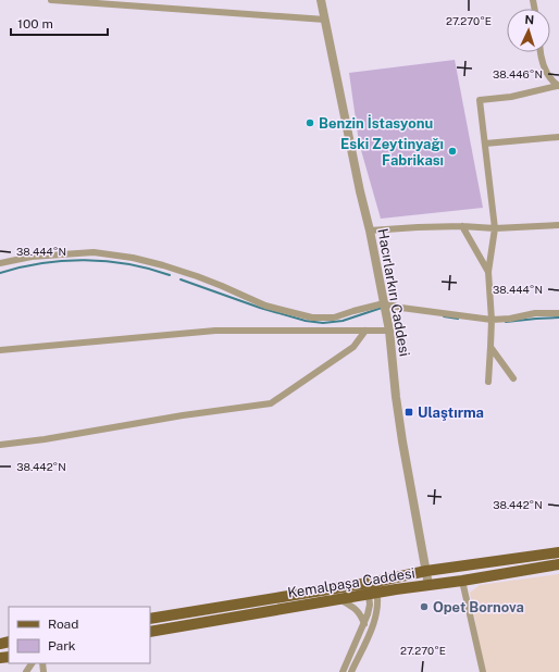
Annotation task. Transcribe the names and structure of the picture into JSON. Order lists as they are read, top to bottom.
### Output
{
  "streets": {
    "main road": ["Kemalpaşa Caddesi"],
    "street": ["Hacırlarkırı Caddesi"]
  },
  "crossings": [
    ["Hacırlarkırı Caddesi", "Kemalpaşa Caddesi"]
  ],
  "places": {
    "other": ["Benzin İstasyonu", "Eski Zeytinyağı Fabrikası", "Opet Bornova"],
    "transit": ["Ulaştırma"]
  },
  "legend": ["Road", "Park"],
  "scale_bar": "100 m",
  "north": "top",
  "coordinates": [
    "27.270°E",
    "38.446°N",
    "38.444°N",
    "38.442°N"
  ]
}
